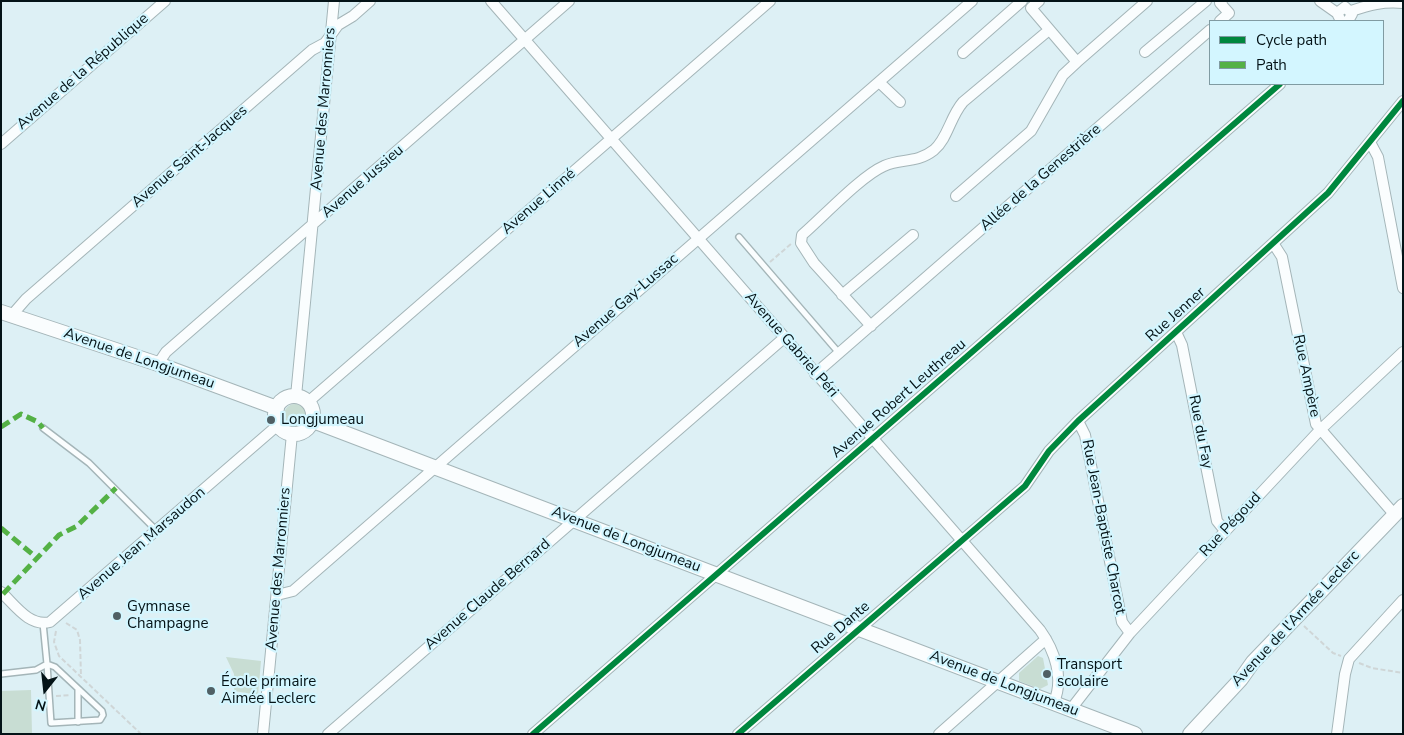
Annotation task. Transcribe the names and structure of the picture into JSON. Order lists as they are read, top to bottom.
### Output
{
  "streets": {
    "street": [
      "Avenue de la République",
      "Avenue des Marronniers",
      "Avenue Saint-Jacques",
      "Allée de la Genestrière",
      "Avenue Jussieu",
      "Avenue Linné",
      "Avenue Gay-Lussac",
      "Rue Jenner",
      "Avenue Gabriel Péri",
      "Avenue de Longjumeau",
      "Rue Ampère",
      "Avenue Robert Leuthreau",
      "Rue du Fay",
      "Rue Pégoud",
      "Rue Jean-Baptiste Charcot",
      "Avenue Jean Marsaudon",
      "Avenue Claude Bernard",
      "Avenue de l'Armée Leclerc",
      "Rue Dante"
    ]
  },
  "crossings": [
    ["Avenue des Marronniers", "Avenue Saint-Jacques"],
    ["Avenue des Marronniers", "Avenue Jussieu"],
    ["Avenue des Marronniers", "Avenue Linné"],
    ["Avenue des Marronniers", "Avenue Gay-Lussac"],
    ["Avenue des Marronniers", "Avenue de Longjumeau"],
    ["Avenue des Marronniers", "Avenue Jean Marsaudon"],
    ["Avenue Saint-Jacques", "Avenue de Longjumeau"],
    ["Allée de la Genestrière", "Avenue Gabriel Péri"],
    ["Avenue Jussieu", "Avenue Gabriel Péri"],
    ["Avenue Jussieu", "Avenue de Longjumeau"],
    ["Avenue Linné", "Avenue Gabriel Péri"],
    ["Avenue Linné", "Avenue de Longjumeau"],
    ["Avenue Linné", "Avenue Jean Marsaudon"],
    ["Avenue Gay-Lussac", "Avenue Gabriel Péri"],
    ["Avenue Gay-Lussac", "Avenue de Longjumeau"],
    ["Rue Jenner", "Avenue Gabriel Péri"],
    ["Rue Jenner", "Rue Ampère"],
    ["Rue Jenner", "Rue du Fay"],
    ["Rue Jenner", "Rue Jean-Baptiste Charcot"],
    ["Rue Jenner", "Rue Dante"],
    ["Avenue Gabriel Péri", "Avenue de Longjumeau"],
    ["Avenue Gabriel Péri", "Avenue Robert Leuthreau"],
    ["Avenue Gabriel Péri", "Avenue Claude Bernard"],
    ["Avenue Gabriel Péri", "Rue Dante"],
    ["Avenue de Longjumeau", "Avenue Robert Leuthreau"],
    ["Avenue de Longjumeau", "Rue Pégoud"],
    ["Avenue de Longjumeau", "Avenue Jean Marsaudon"],
    ["Avenue de Longjumeau", "Avenue Claude Bernard"],
    ["Avenue de Longjumeau", "Rue Dante"],
    ["Rue Ampère", "Rue Pégoud"],
    ["Rue Ampère", "Avenue de l'Armée Leclerc"],
    ["Rue du Fay", "Rue Pégoud"],
    ["Rue Pégoud", "Rue Jean-Baptiste Charcot"]
  ],
  "places": [
    "Longjumeau",
    "Gymnase Champagne",
    "Transport scolaire",
    "École primaire Aimée Leclerc"
  ],
  "legend": ["Cycle path", "Path"],
  "north": "bottom"
}
